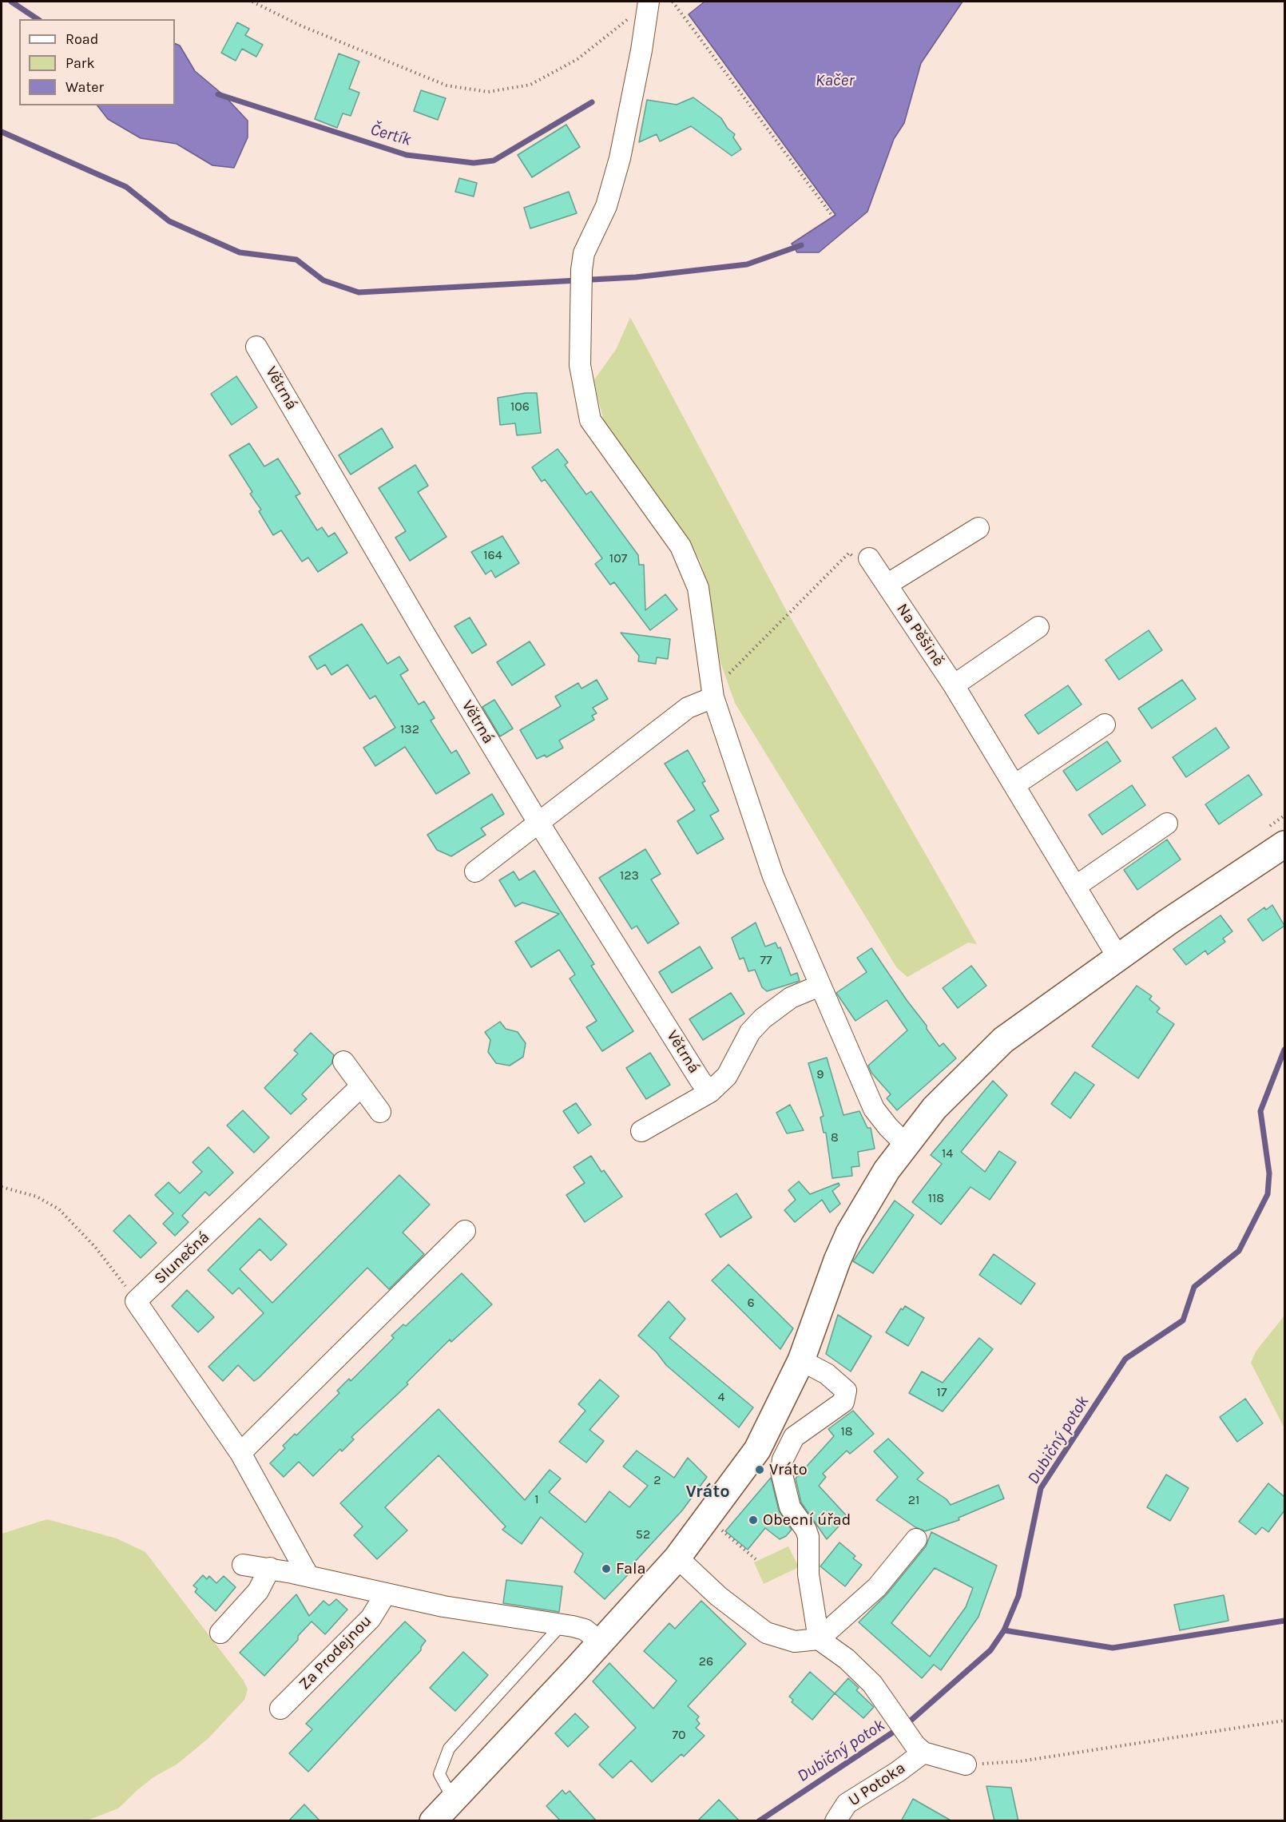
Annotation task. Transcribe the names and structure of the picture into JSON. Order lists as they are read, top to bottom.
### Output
{
  "streets": {
    "street": [
      "Větrná",
      "Na Pěšině",
      "Slunečná",
      "Za Prodejnou",
      "U Potoka"
    ]
  },
  "districts": ["Vráto"],
  "water": ["Kačer", "Čertík", "Dubičný potok"],
  "places": ["Vráto", "Obecní úřad", "Fala"],
  "house_numbers": [
    "106",
    "164",
    "107",
    "132",
    "123",
    "77",
    "9",
    "8",
    "14",
    "118",
    "6",
    "17",
    "4",
    "18",
    "2",
    "1",
    "21",
    "52",
    "26",
    "70"
  ],
  "legend": ["Road", "Park", "Water"]
}
